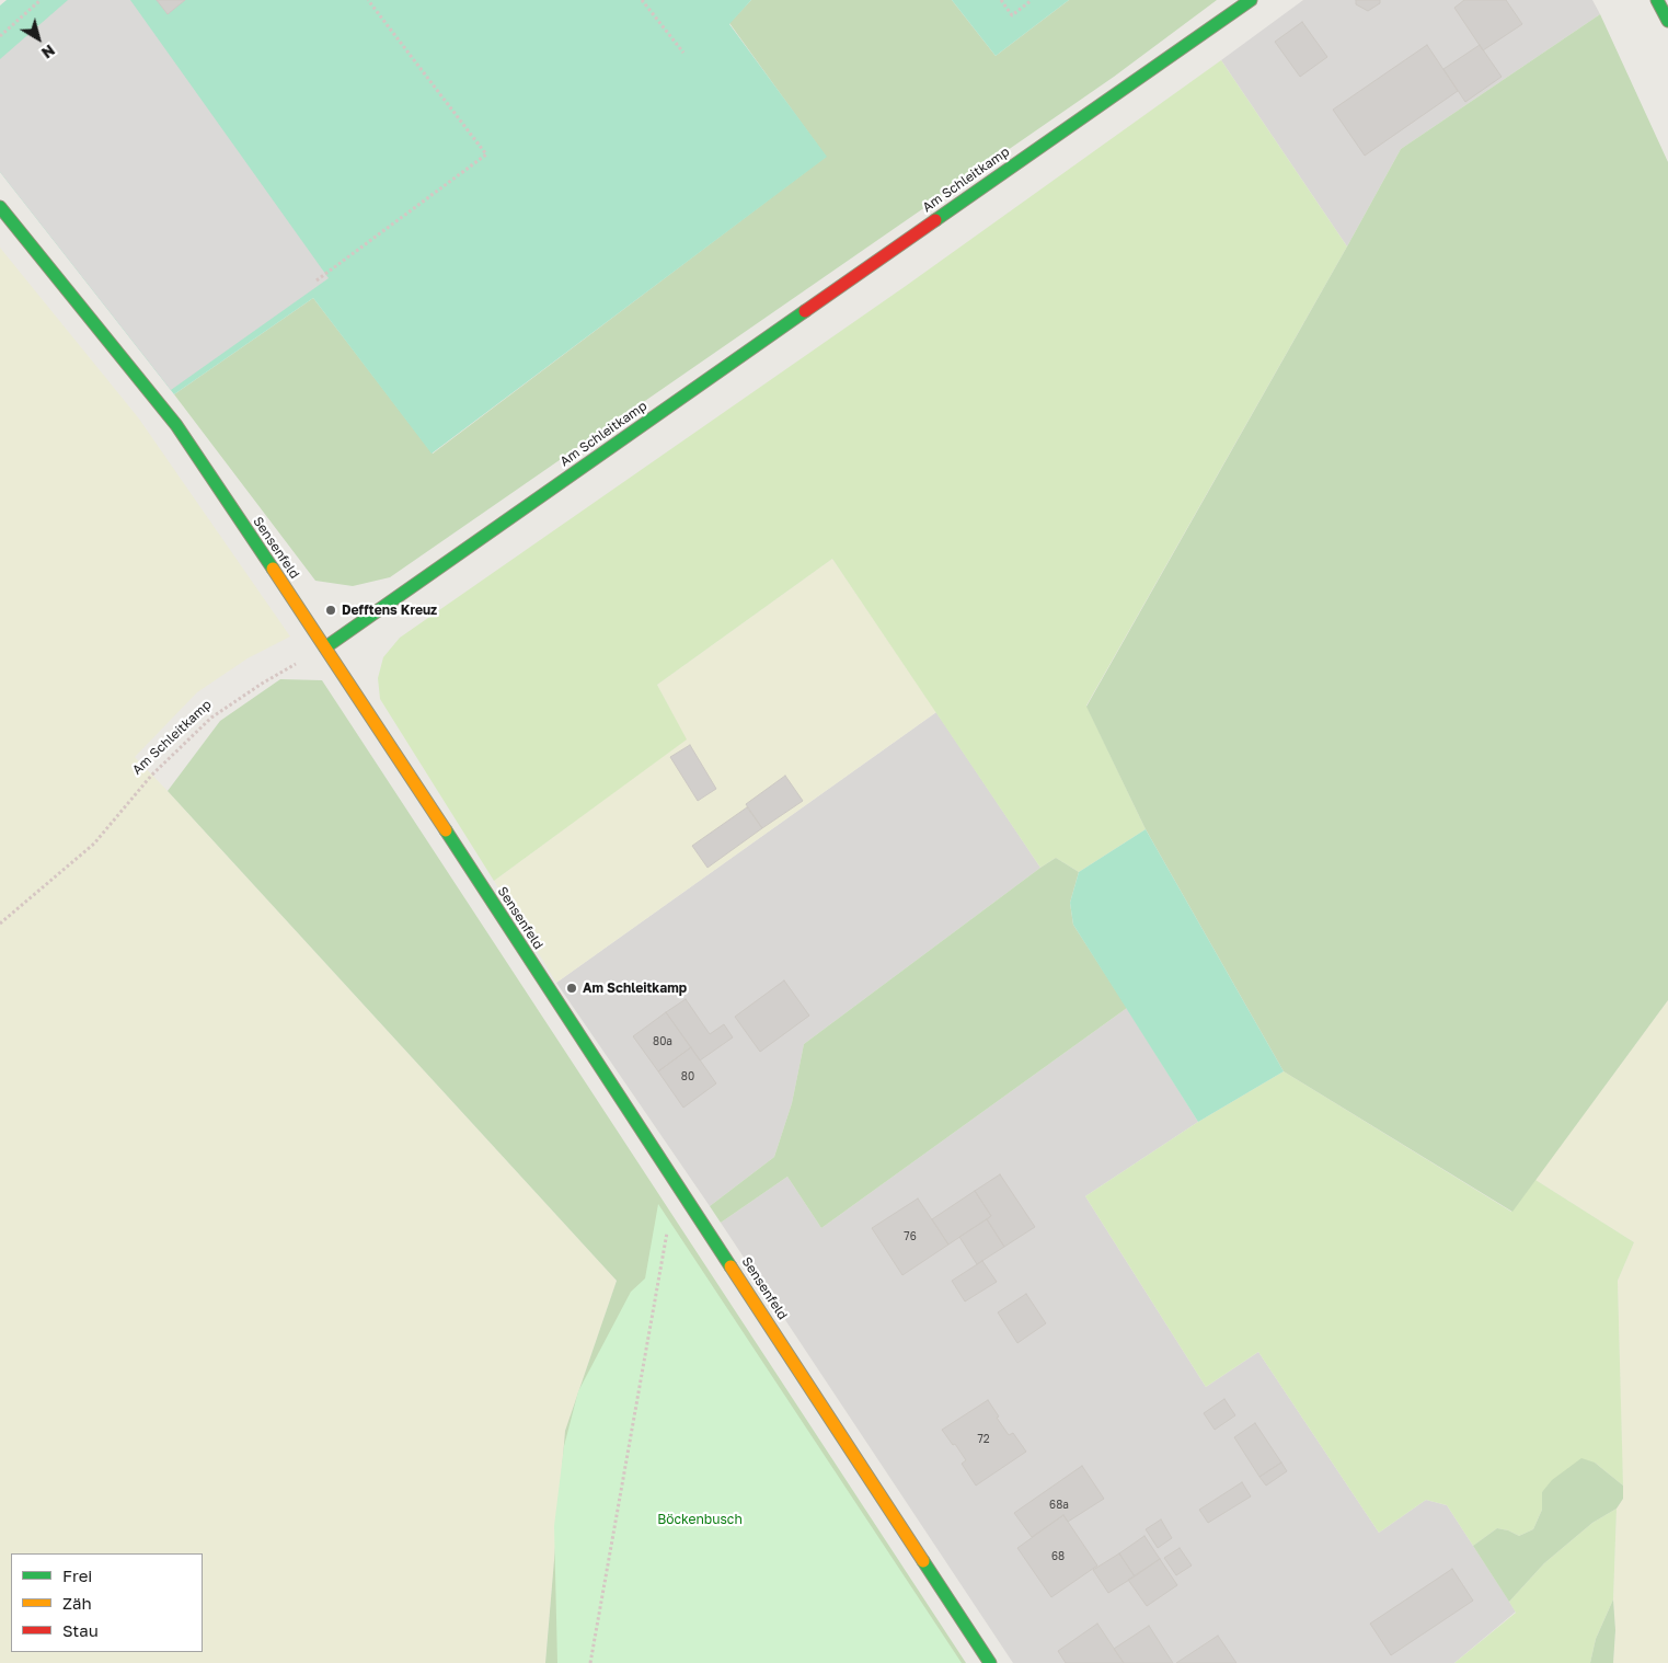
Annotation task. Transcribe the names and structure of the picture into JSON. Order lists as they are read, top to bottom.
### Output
{
  "streets": {
    "street": ["Am Schleitkamp", "Sensenfeld"]
  },
  "crossings": [
    ["Am Schleitkamp", "Sensenfeld"]
  ],
  "parks": ["Böckenbusch"],
  "places": ["Defftens Kreuz", "Am Schleitkamp"],
  "house_numbers": [
    "80a",
    "80",
    "76",
    "72",
    "68a",
    "68"
  ],
  "legend": ["Frei", "Zäh", "Stau"],
  "north": "bottom right"
}
